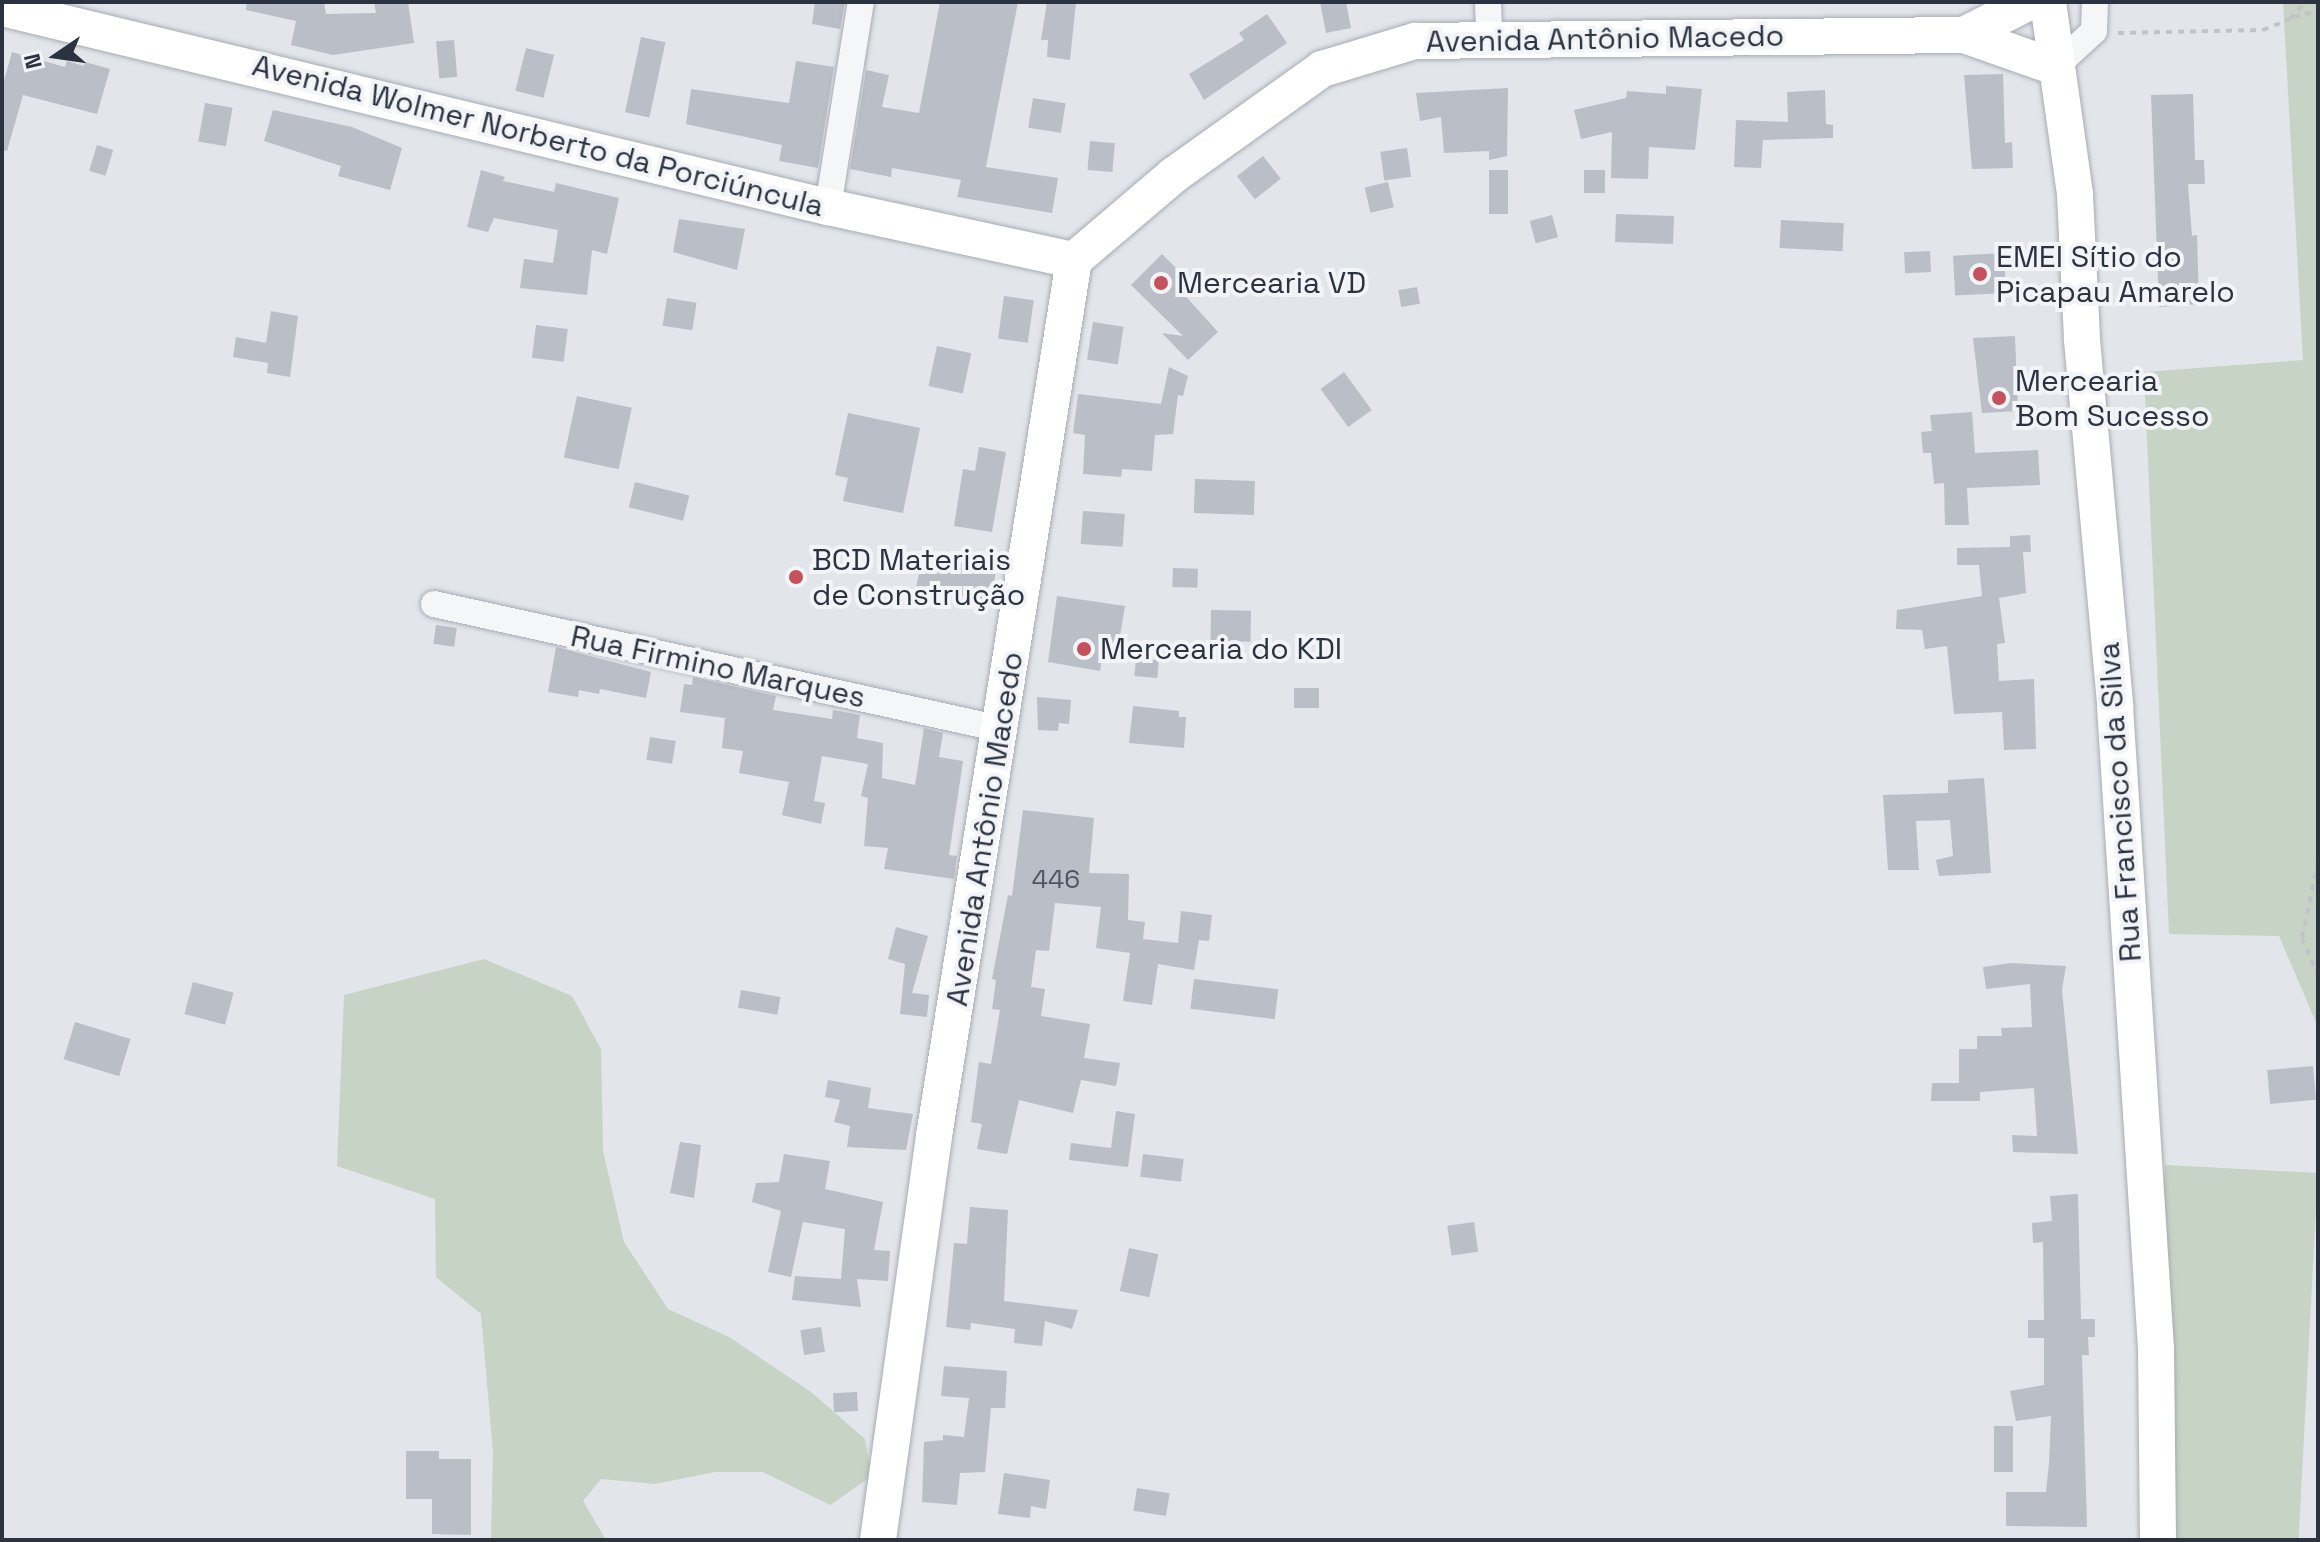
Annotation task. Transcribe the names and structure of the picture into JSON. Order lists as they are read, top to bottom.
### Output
{
  "streets": {
    "street": [
      "Avenida Antônio Macedo",
      "Avenida Wolmer Norberto da Porciúncula",
      "Rua Firmino Marques",
      "Rua Francisco da Silva"
    ]
  },
  "crossings": [
    ["Avenida Antônio Macedo", "Avenida Wolmer Norberto da Porciúncula"],
    ["Avenida Antônio Macedo", "Rua Firmino Marques"]
  ],
  "places": [
    "EMEI Sítio do Picapau Amarelo",
    "Mercearia VD",
    "Mercearia Bom Sucesso",
    "BCD Materiais de Construção",
    "Mercearia do KDI"
  ],
  "house_numbers": ["446"],
  "north": "left"
}
